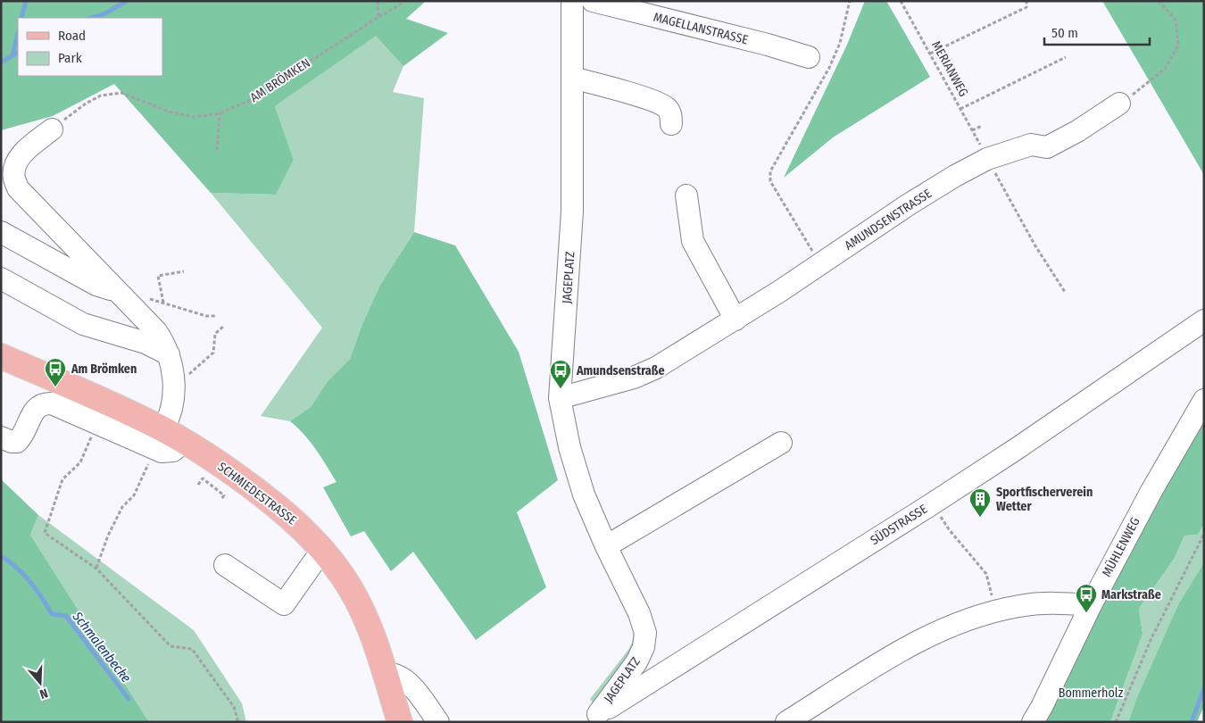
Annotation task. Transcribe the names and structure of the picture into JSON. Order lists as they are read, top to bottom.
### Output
{
  "streets": {
    "main road": ["SCHMIEDESTRASSE"],
    "street": [
      "MAGELLANSTRASSE",
      "AMUNDSENSTRASSE",
      "JAGEPLATZ",
      "SÜDSTRASSE",
      "MÜHLENWEG"
    ],
    "path": ["MERIANWEG", "AM BRÖMKEN"]
  },
  "crossings": [
    ["AMUNDSENSTRASSE", "JAGEPLATZ"],
    ["JAGEPLATZ", "SÜDSTRASSE"]
  ],
  "water": ["Schmalenbecke"],
  "parks": ["Bommerholz"],
  "places": {
    "bus stop": ["Am Brömken", "Amundsenstraße", "Markstraße"],
    "building": ["Sportfischerverein Wetter"]
  },
  "legend": ["Road", "Park"],
  "scale_bar": "50 m",
  "north": "bottom"
}
